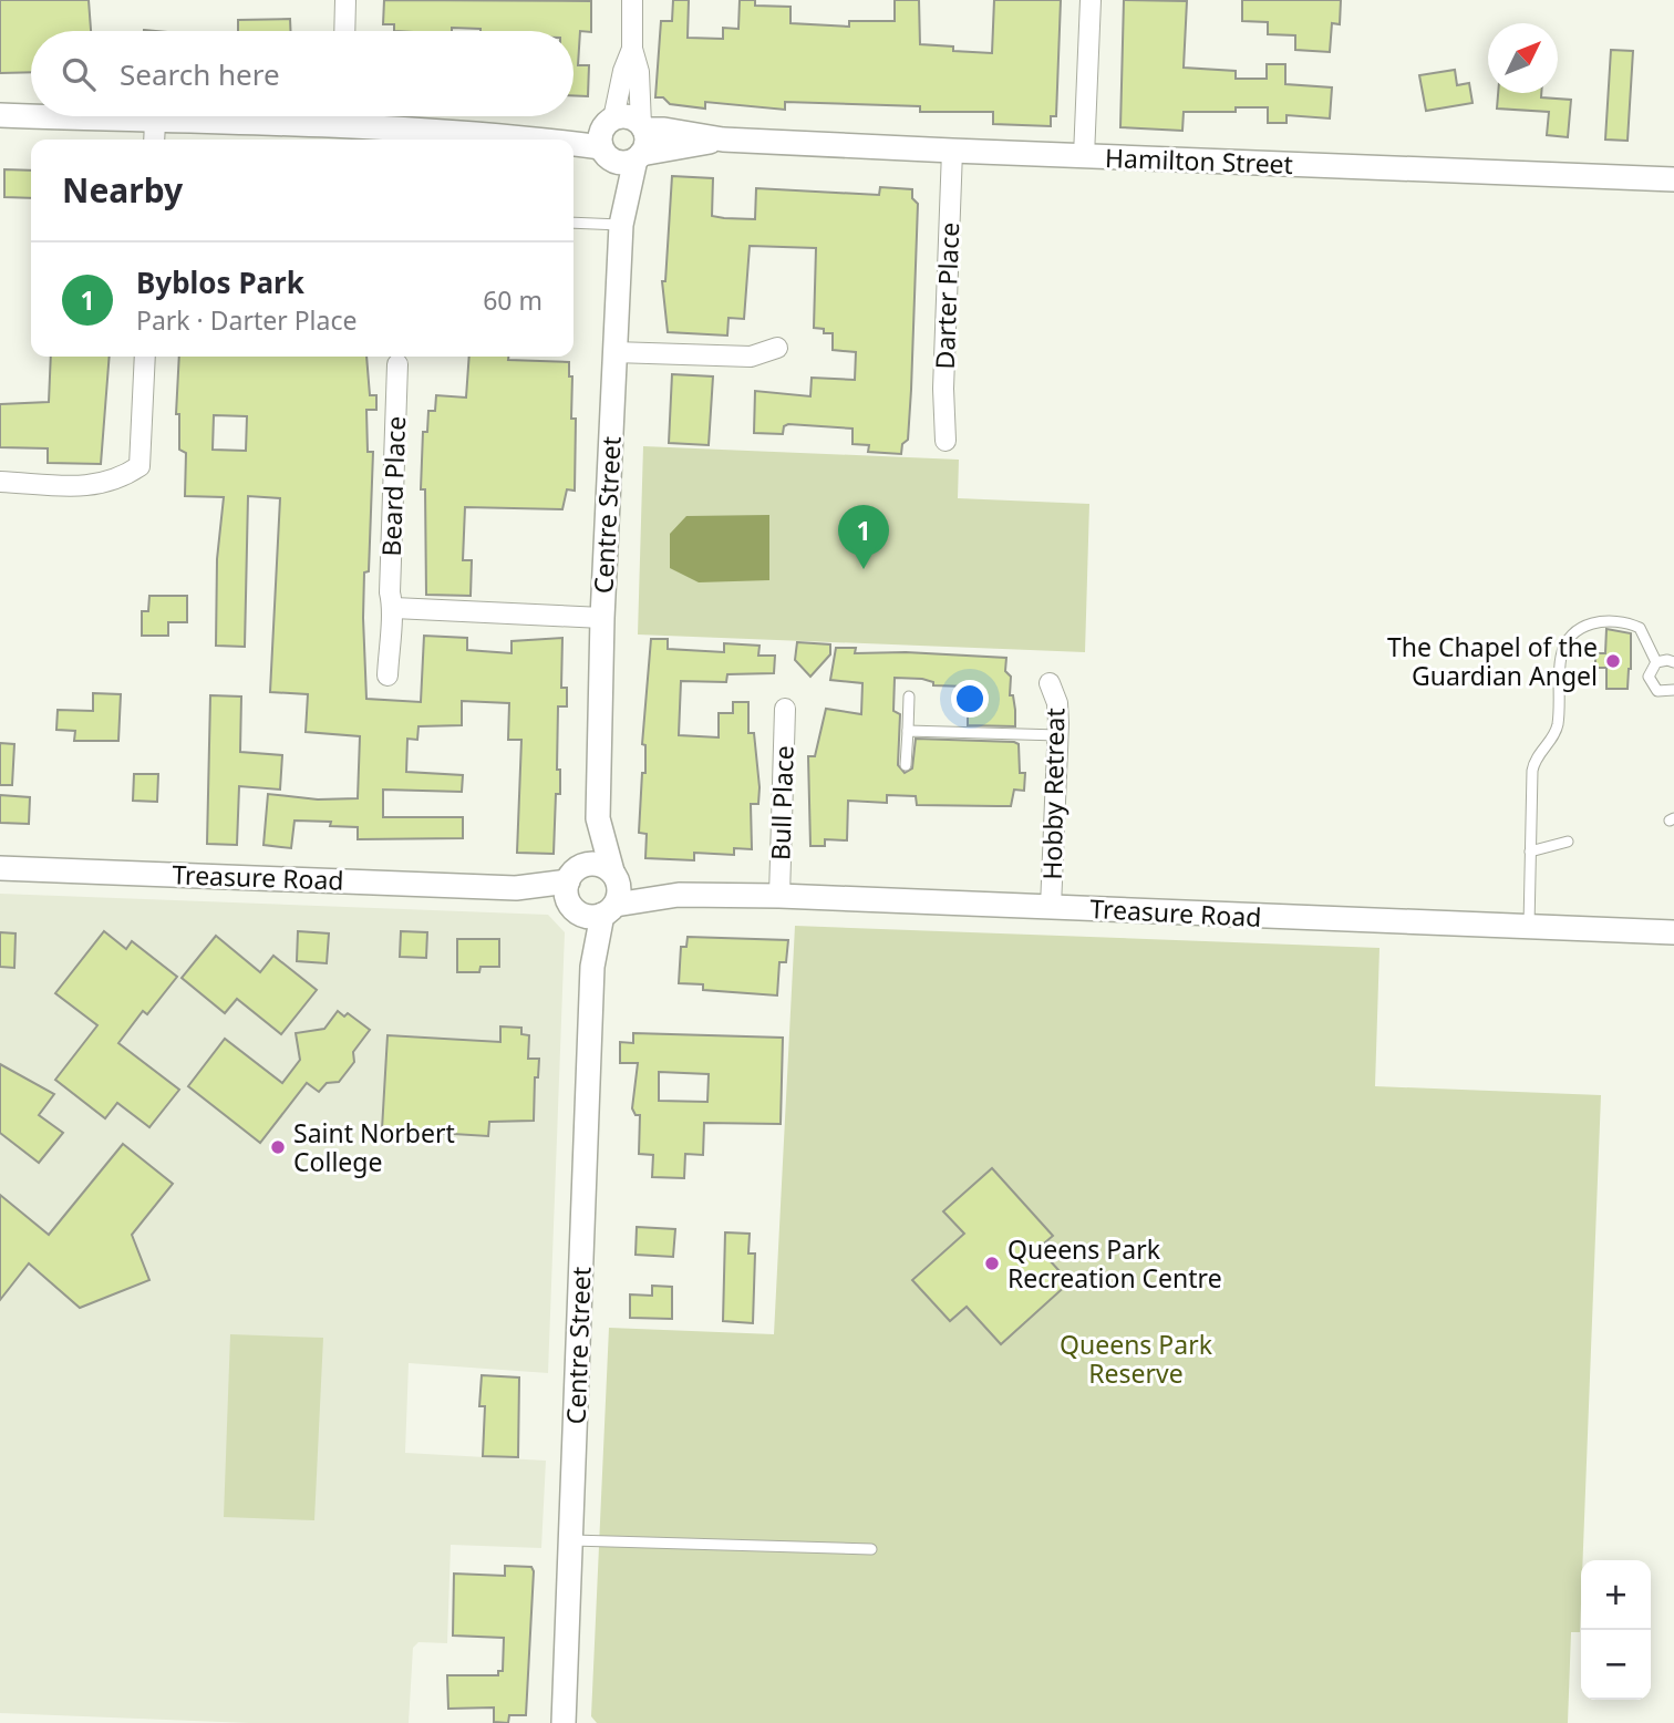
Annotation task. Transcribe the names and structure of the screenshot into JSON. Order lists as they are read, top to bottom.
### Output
{
  "streets": {
    "street": [
      "Hamilton Street",
      "Darter Place",
      "Beard Place",
      "Centre Street",
      "Hobby Retreat",
      "Bull Place",
      "Treasure Road"
    ]
  },
  "crossings": [
    ["Hamilton Street", "Darter Place"],
    ["Hamilton Street", "Centre Street"],
    ["Centre Street", "Treasure Road"],
    ["Hobby Retreat", "Treasure Road"],
    ["Bull Place", "Treasure Road"]
  ],
  "parks": ["Queens Park Reserve"],
  "places": ["The Chapel of the Guardian Angel", "Saint Norbert College", "Queens Park Recreation Centre"],
  "north": "top right",
  "page": {
    "search": "Search here",
    "heading": "Nearby",
    "list": [
      {
        "mark": "1",
        "name": "Byblos Park",
        "note": "Park · Darter Place",
        "value": "60 m"
      }
    ],
    "pins": "1",
    "map_buttons": ["+", "−"]
  }
}
